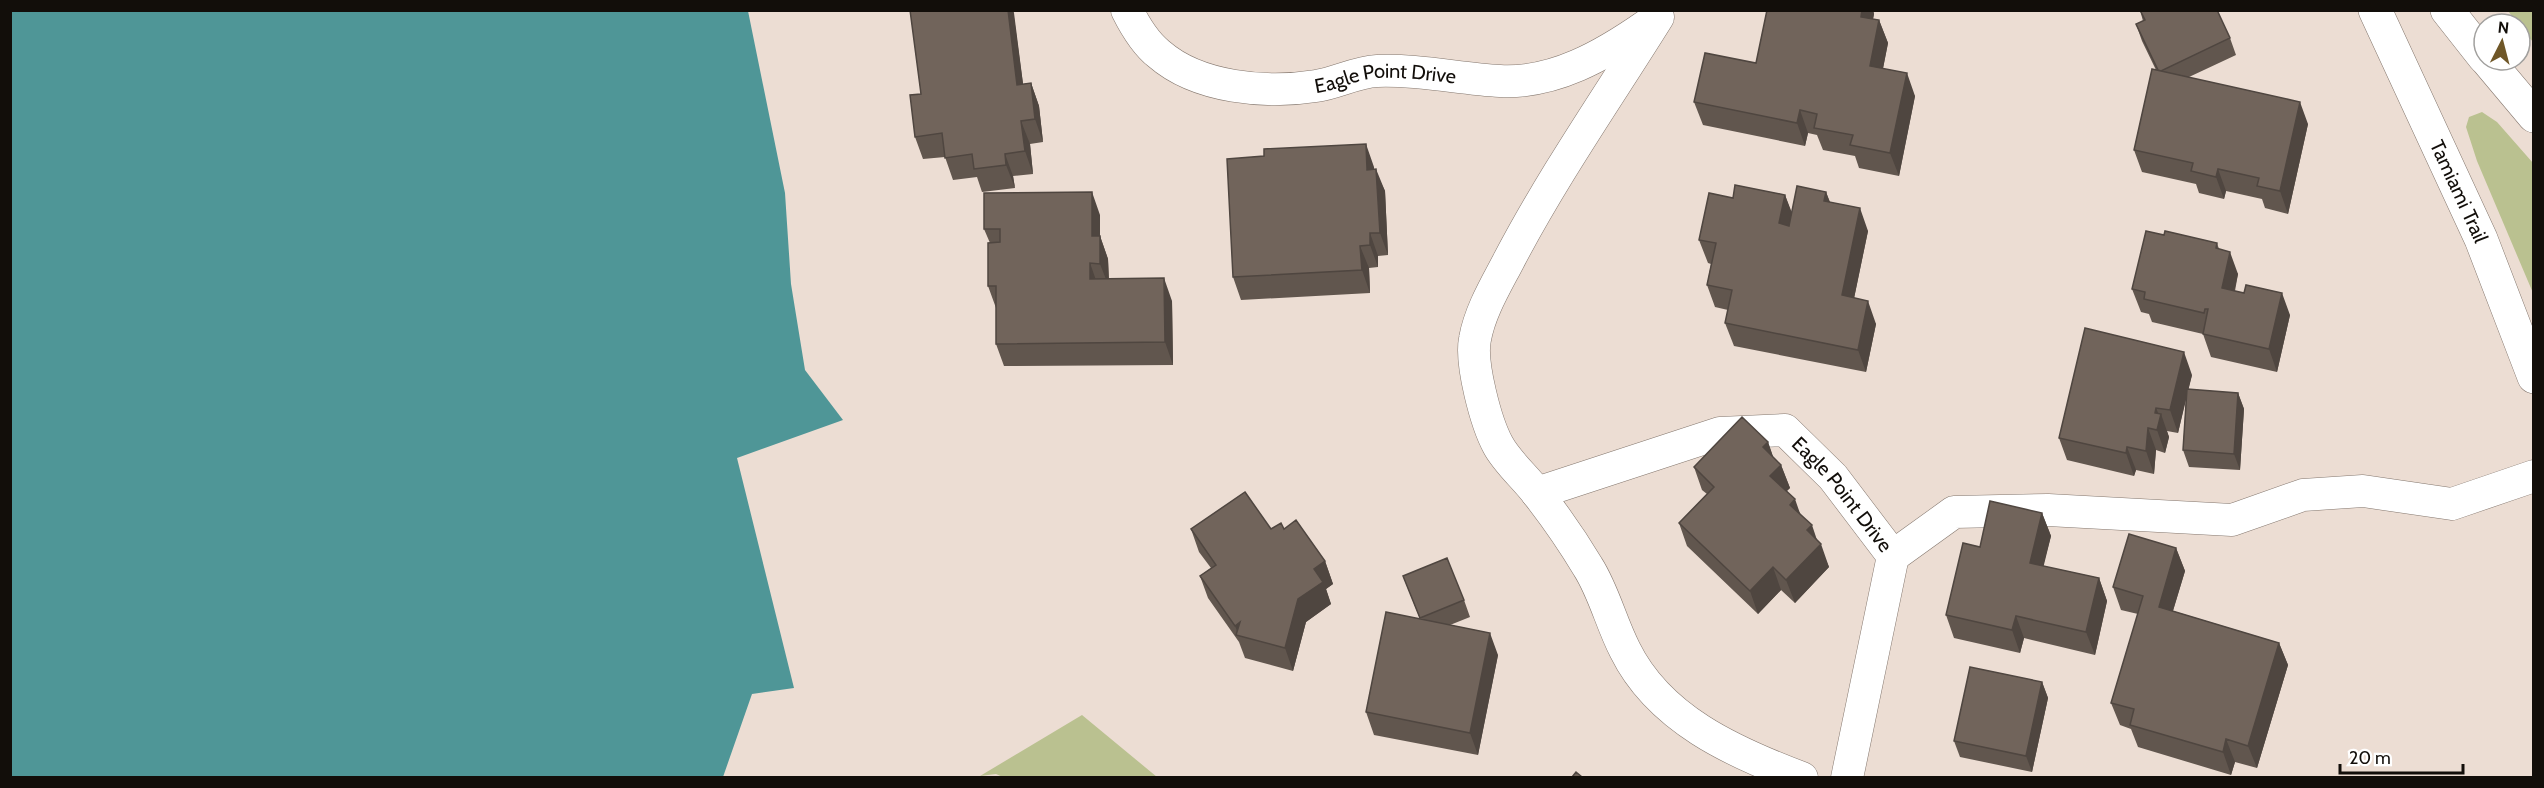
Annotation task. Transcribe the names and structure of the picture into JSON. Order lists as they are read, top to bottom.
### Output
{
  "streets": {
    "main road": ["Tamiami Trail"],
    "street": ["Eagle Point Drive"]
  },
  "scale_bar": "20 m",
  "north": "top"
}
